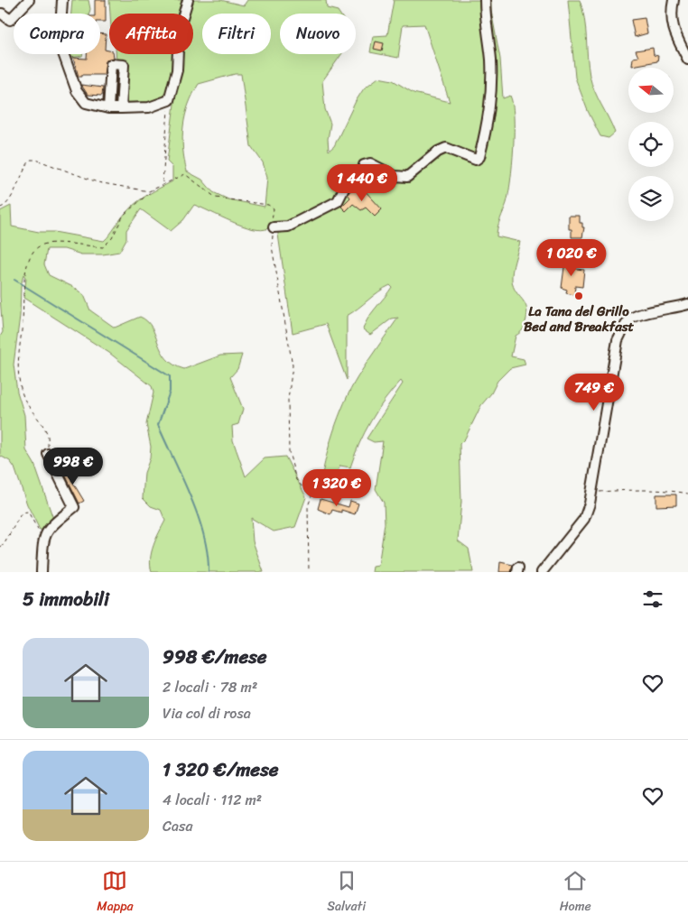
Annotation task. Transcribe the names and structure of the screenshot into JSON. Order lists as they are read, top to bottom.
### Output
{
  "places": ["La Tana del Grillo Bed and Breakfast"],
  "north": "left",
  "page": {
    "chip": [
      "Compra",
      "Affitta",
      "Filtri",
      "Nuovo"
    ],
    "price": [
      "1 440 €",
      "1 020 €",
      "749 €",
      "998 €",
      "1 320 €"
    ],
    "heading": "5 immobili",
    "list": [
      {
        "name": "998 €/mese",
        "note": "2 locali · 78 m² · Via col di rosa"
      },
      {
        "name": "1 320 €/mese",
        "note": "4 locali · 112 m² · Casa"
      }
    ],
    "tabs": ["Mappa", "Salvati", "Home"]
  }
}
